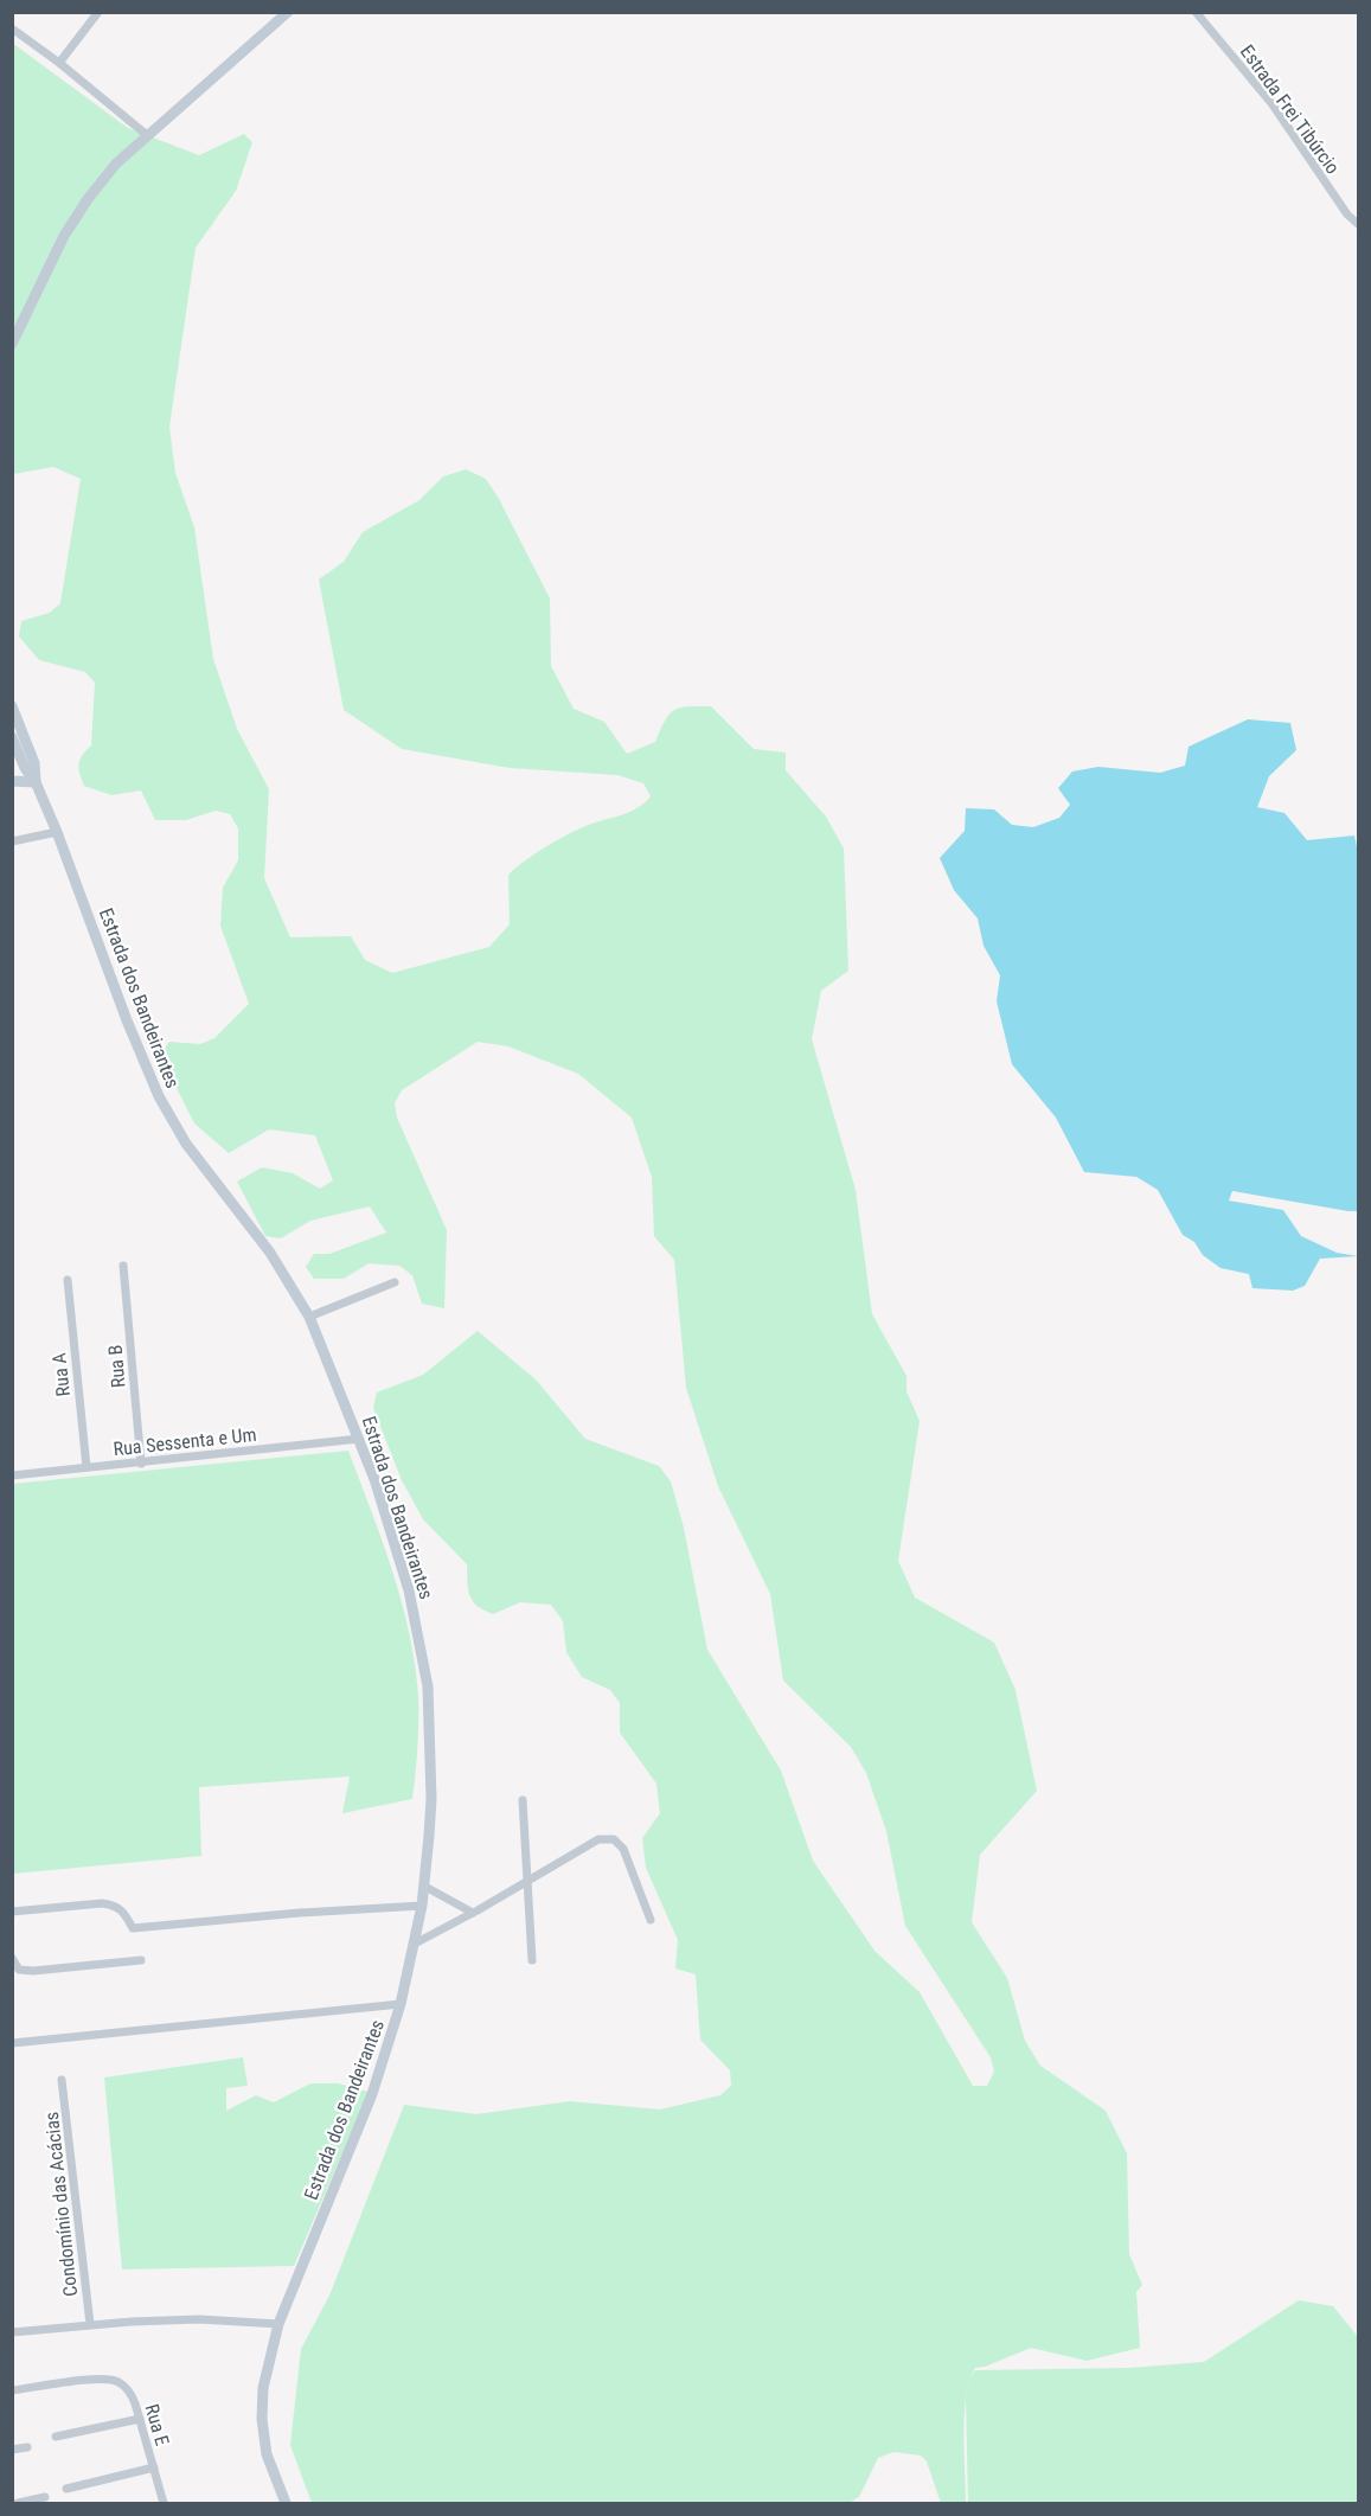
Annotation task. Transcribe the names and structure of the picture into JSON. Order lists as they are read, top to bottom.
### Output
{
  "streets": {
    "main road": ["Estrada dos Bandeirantes"],
    "street": [
      "Estrada Frei Tibúrcio",
      "Rua B",
      "Rua A",
      "Rua Sessenta e Um",
      "Condomínio das Acácias",
      "Rua E"
    ]
  },
  "crossings": [
    ["Estrada dos Bandeirantes", "Rua Sessenta e Um"],
    ["Rua B", "Rua Sessenta e Um"],
    ["Rua A", "Rua Sessenta e Um"]
  ]
}
